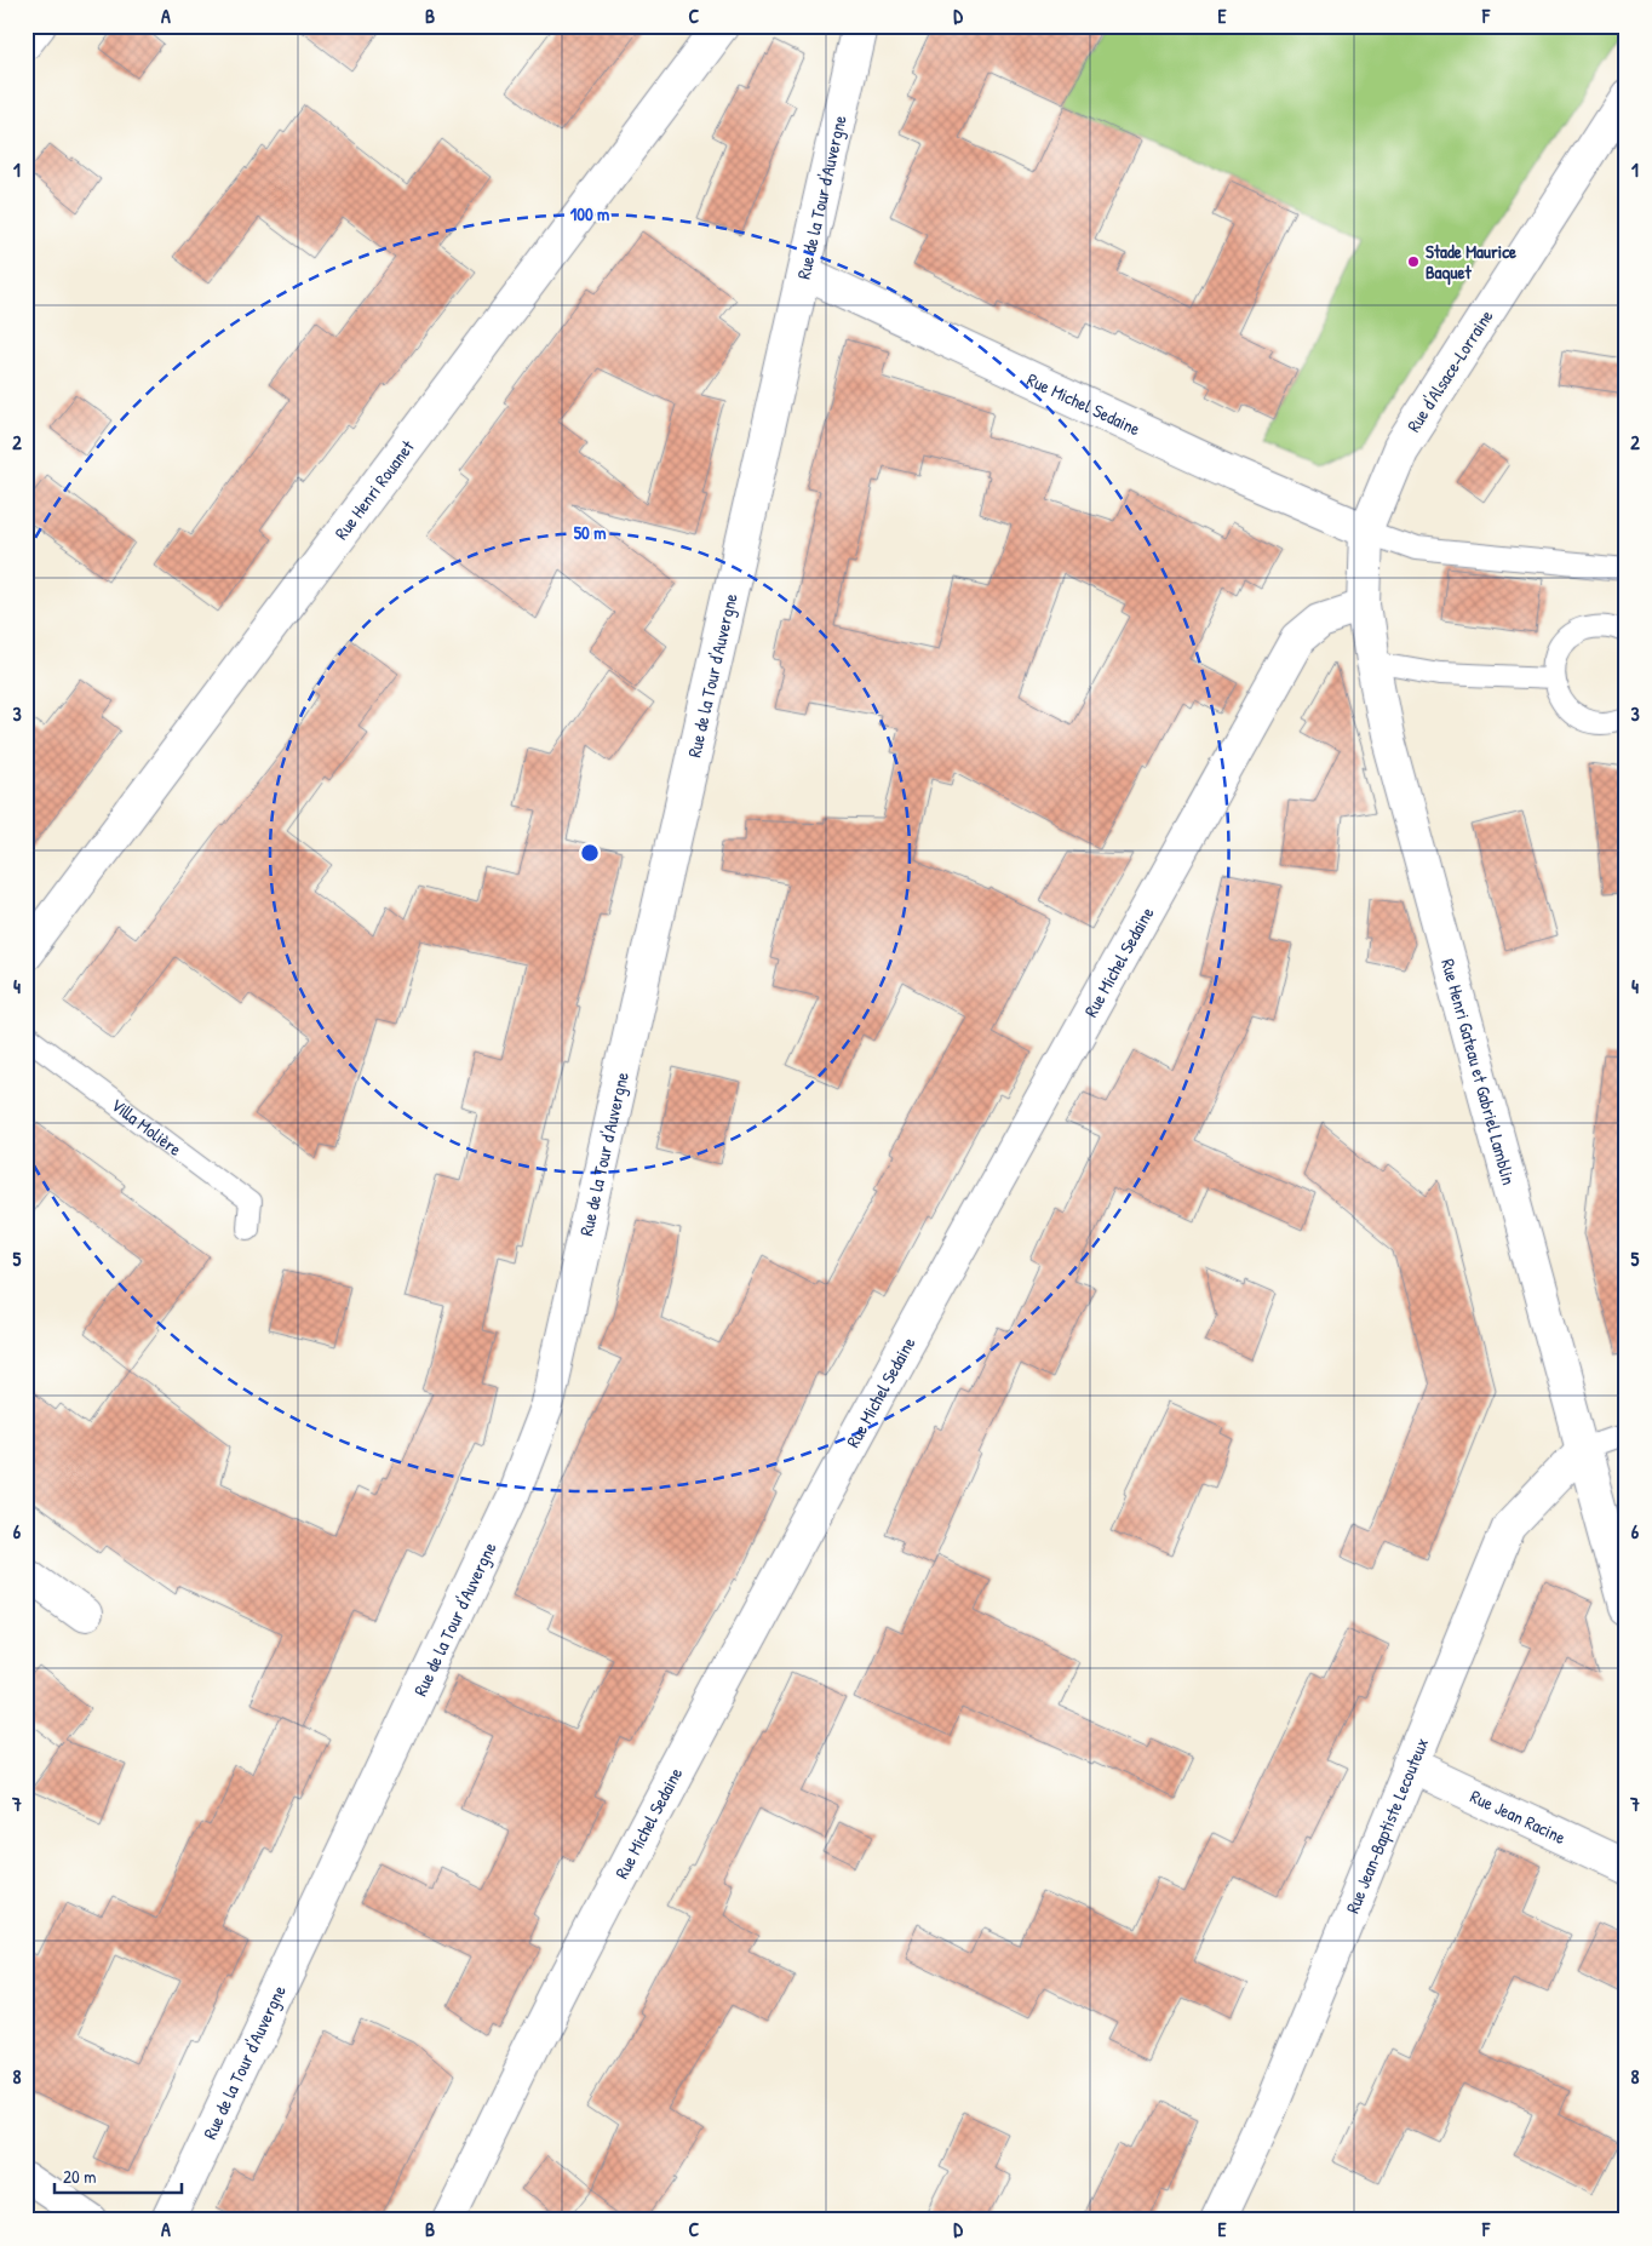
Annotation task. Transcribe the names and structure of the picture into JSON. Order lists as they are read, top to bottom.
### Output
{
  "streets": {
    "street": [
      "Rue de la Tour d'Auvergne",
      "Rue d'Alsace-Lorraine",
      "Rue Michel Sedaine",
      "Rue Henri Rouanet",
      "Rue Henri Gateau et Gabriel Lamblin",
      "Rue Jean Racine",
      "Rue Jean-Baptiste Lecouteux"
    ],
    "lane": ["Villa Molière"]
  },
  "crossings": [
    ["Rue de la Tour d'Auvergne", "Rue Michel Sedaine"],
    ["Rue d'Alsace-Lorraine", "Rue Michel Sedaine"],
    ["Rue d'Alsace-Lorraine", "Rue Henri Gateau et Gabriel Lamblin"],
    ["Rue Michel Sedaine", "Rue Henri Gateau et Gabriel Lamblin"],
    ["Rue Henri Gateau et Gabriel Lamblin", "Rue Jean-Baptiste Lecouteux"],
    ["Rue Jean Racine", "Rue Jean-Baptiste Lecouteux"]
  ],
  "places": ["Stade Maurice Baquet"],
  "scale_bar": "20 m",
  "grid": {
    "columns": [
      "A",
      "B",
      "C",
      "D",
      "E",
      "F"
    ],
    "rows": [
      "1",
      "2",
      "3",
      "4",
      "5",
      "6",
      "7",
      "8"
    ]
  },
  "rings": ["100 m", "50 m"]
}
